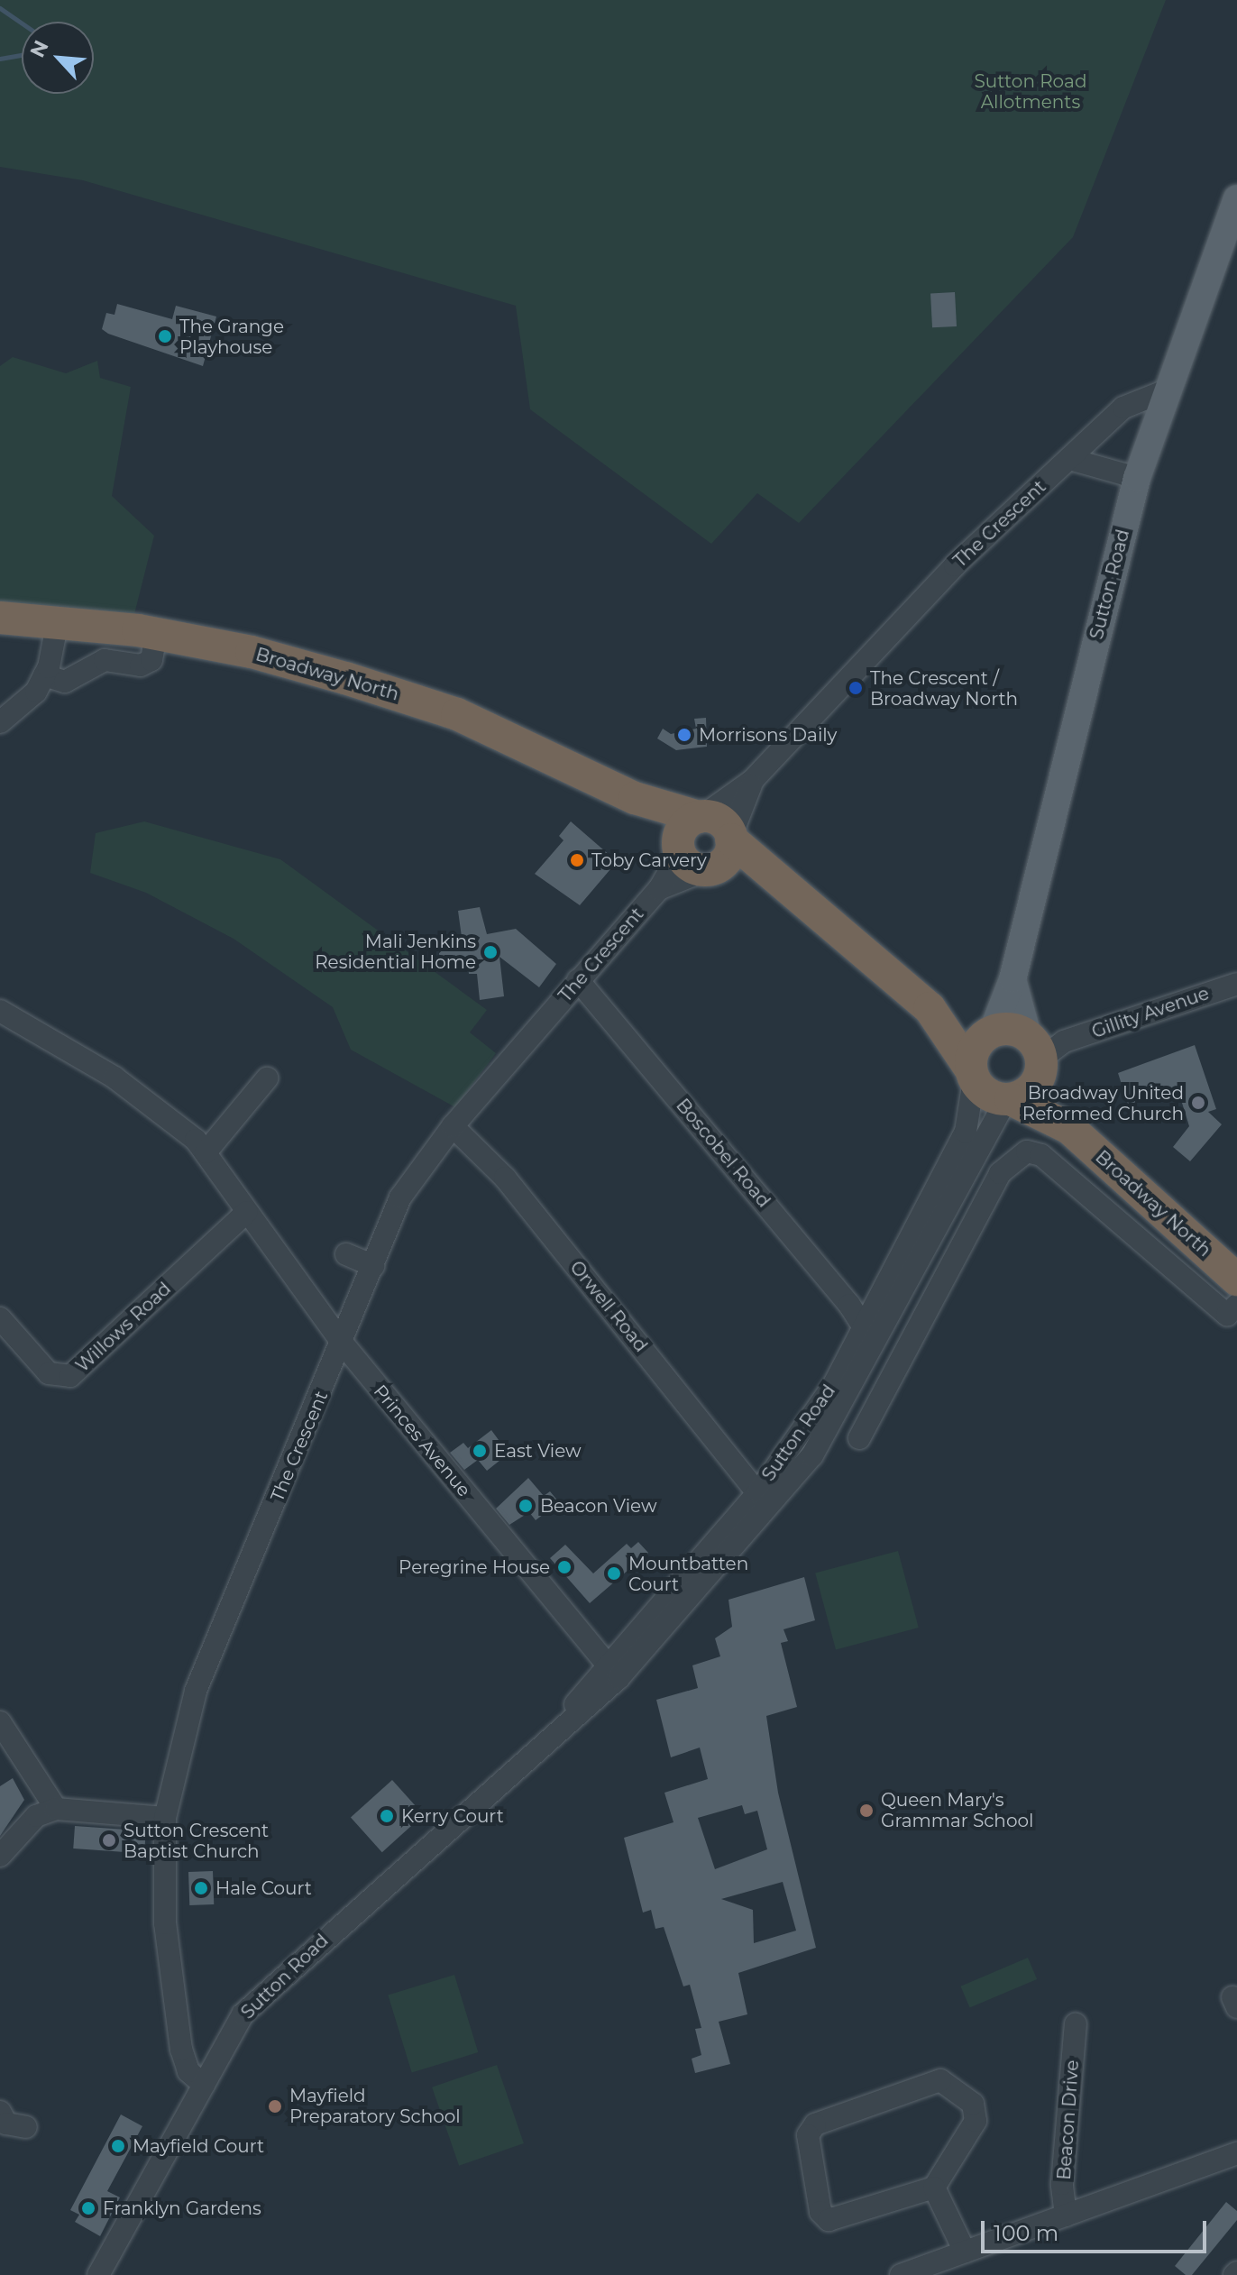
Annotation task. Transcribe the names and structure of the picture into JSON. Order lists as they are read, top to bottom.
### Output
{
  "streets": {
    "highway": ["Broadway North"],
    "main road": ["Sutton Road"],
    "street": [
      "The Crescent",
      "Gillity Avenue",
      "Boscobel Road",
      "Orwell Road",
      "Willows Road",
      "Princes Avenue",
      "Beacon Drive"
    ]
  },
  "crossings": [
    ["The Crescent", "Sutton Road"],
    ["The Crescent", "Broadway North"],
    ["The Crescent", "Boscobel Road"],
    ["The Crescent", "Orwell Road"],
    ["The Crescent", "Princes Avenue"],
    ["Sutton Road", "Broadway North"],
    ["Sutton Road", "Gillity Avenue"],
    ["Sutton Road", "Boscobel Road"],
    ["Sutton Road", "Orwell Road"],
    ["Sutton Road", "Princes Avenue"],
    ["Broadway North", "Gillity Avenue"],
    ["Willows Road", "Princes Avenue"]
  ],
  "parks": ["Sutton Road Allotments"],
  "places": [
    "The Grange Playhouse",
    "The Crescent / Broadway North",
    "Morrisons Daily",
    "Toby Carvery",
    "Mali Jenkins Residential Home",
    "Broadway United Reformed Church",
    "East View",
    "Beacon View",
    "Peregrine House",
    "Mountbatten Court",
    "Queen Mary's Grammar School",
    "Kerry Court",
    "Sutton Crescent Baptist Church",
    "Hale Court",
    "Mayfield Preparatory School",
    "Mayfield Court",
    "Franklyn Gardens"
  ],
  "scale_bar": "100 m",
  "north": "top left"
}
